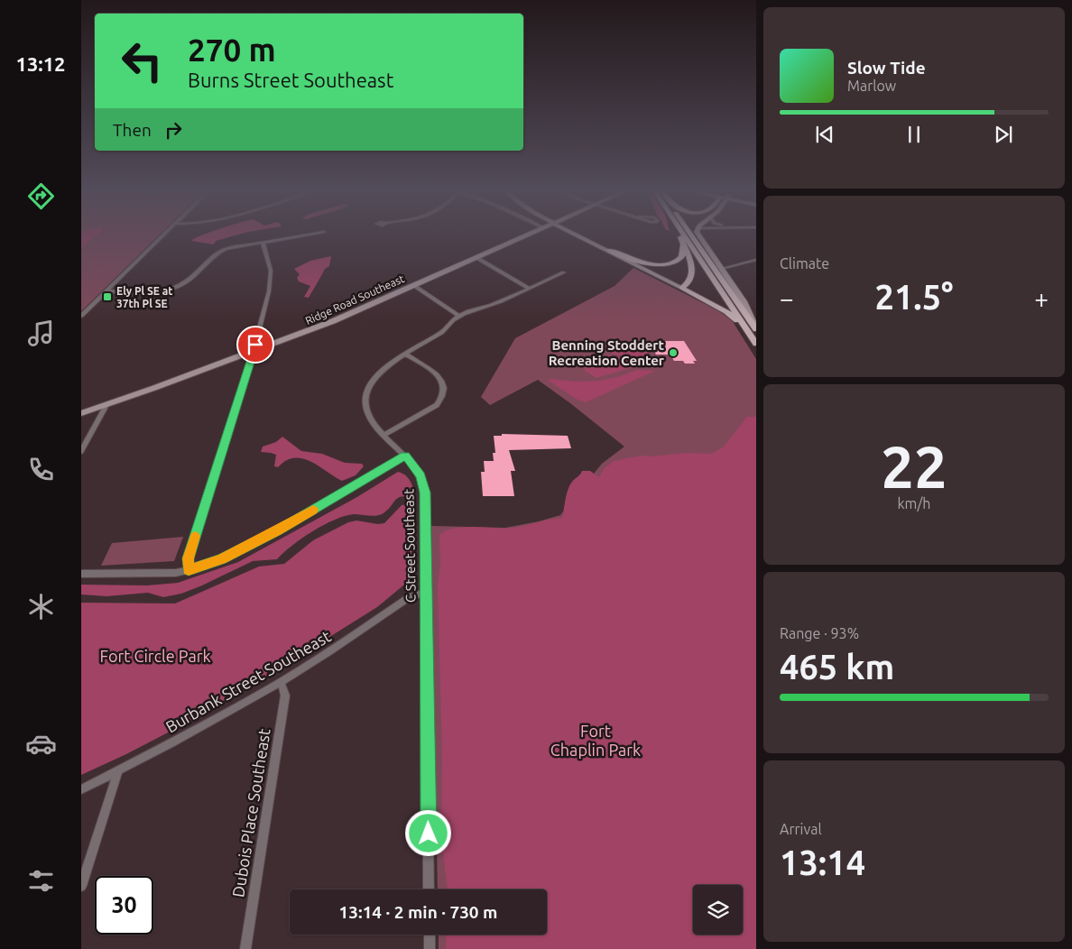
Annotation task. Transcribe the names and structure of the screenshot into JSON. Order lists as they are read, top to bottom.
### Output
{
  "streets": {
    "main road": ["Ridge Road Southeast"],
    "street": ["C Street Southeast", "Burbank Street Southeast", "Dubois Place Southeast"]
  },
  "crossings": [
    ["C Street Southeast", "Burbank Street Southeast"],
    ["Burbank Street Southeast", "Dubois Place Southeast"]
  ],
  "parks": ["Fort Circle Park", "Fort Chaplin Park"],
  "places": {
    "transit": ["Ely Pl SE at 37th Pl SE"],
    "other": ["Benning Stoddert Recreation Center"]
  },
  "page": {
    "tabs": "13:12",
    "turn": ["270 m", "Burns Street Southeast"],
    "song": ["Slow Tide", "Marlow"],
    "then": "Then",
    "tile": [
      "Climate",
      ["22", "km/h"],
      ["Range · 93%", "465 km"],
      ["Arrival", "13:14"]
    ],
    "heat": ["−", "21.5°", "+"],
    "limit": "30",
    "trip": "13:14 · 2 min · 730 m"
  }
}
